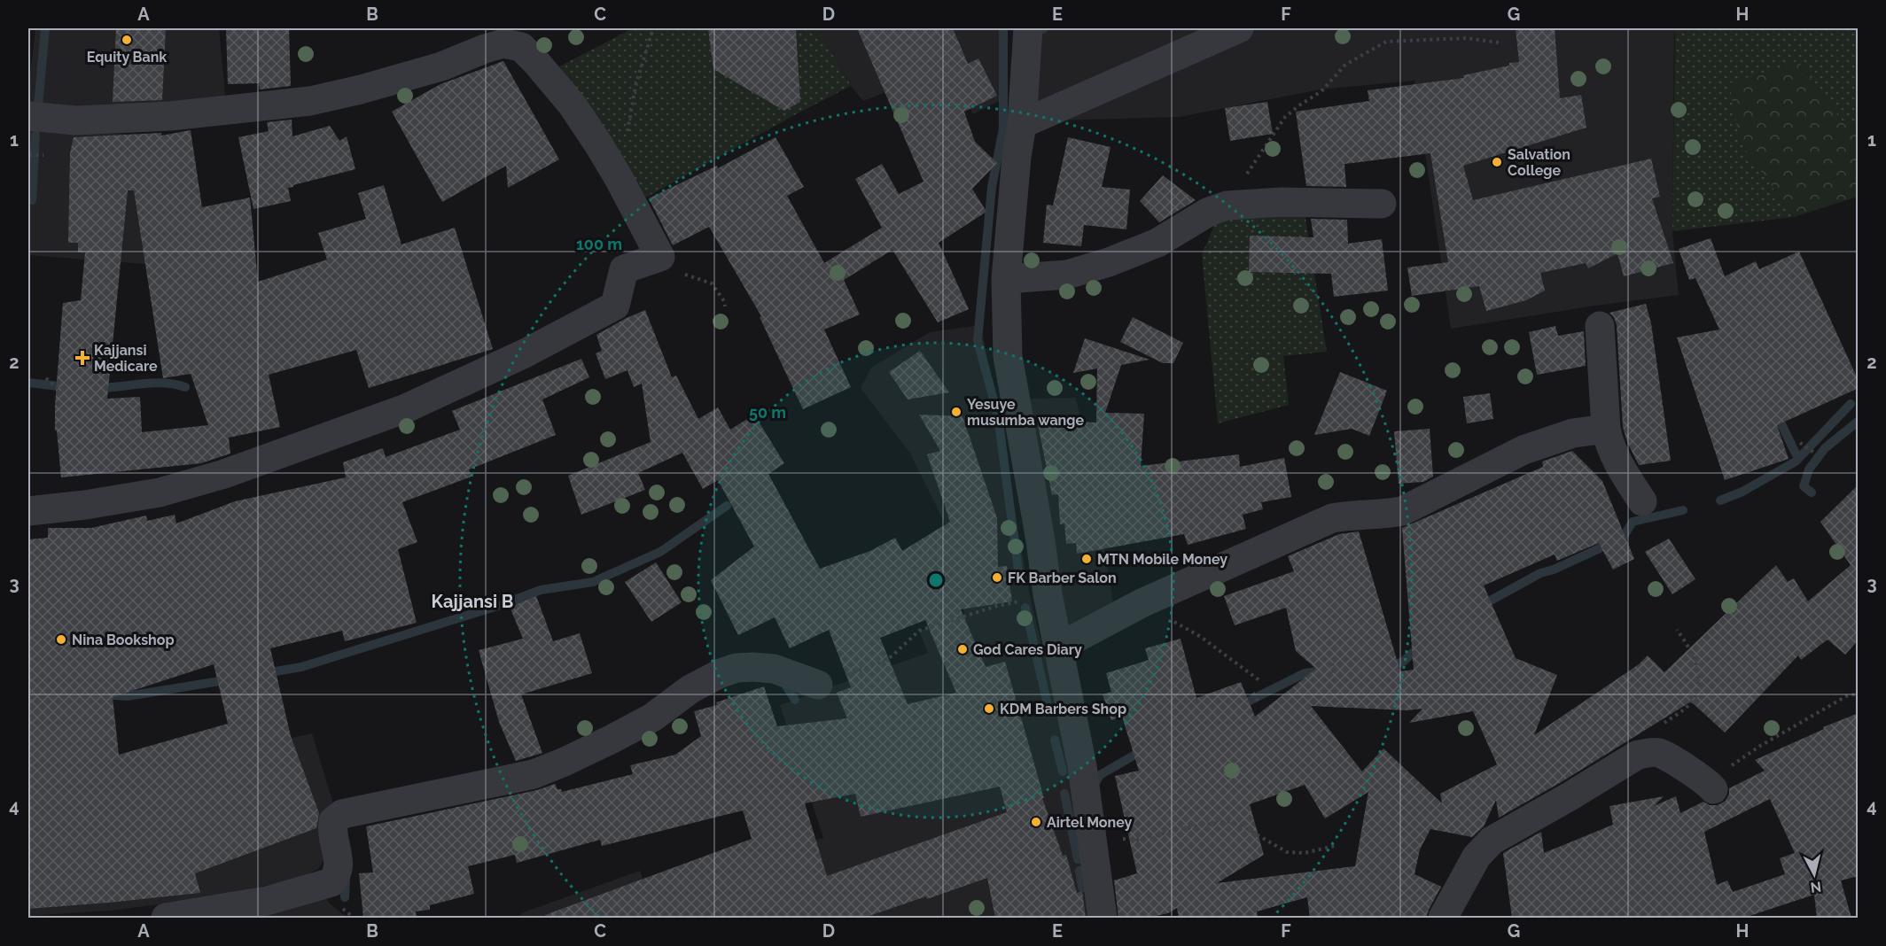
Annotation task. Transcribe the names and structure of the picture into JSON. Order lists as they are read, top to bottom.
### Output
{
  "districts": ["Kajjansi B"],
  "places": {
    "other": [
      "Equity Bank",
      "Salvation College",
      "Yesuye musumba wange",
      "MTN Mobile Money",
      "FK Barber Salon",
      "Nina Bookshop",
      "God Cares Diary",
      "KDM Barbers Shop",
      "Airtel Money"
    ],
    "health": ["Kajjansi Medicare"]
  },
  "north": "bottom",
  "grid": {
    "columns": [
      "A",
      "B",
      "C",
      "D",
      "E",
      "F",
      "G",
      "H"
    ],
    "rows": [
      "1",
      "2",
      "3",
      "4"
    ]
  },
  "rings": ["100 m", "50 m"]
}
